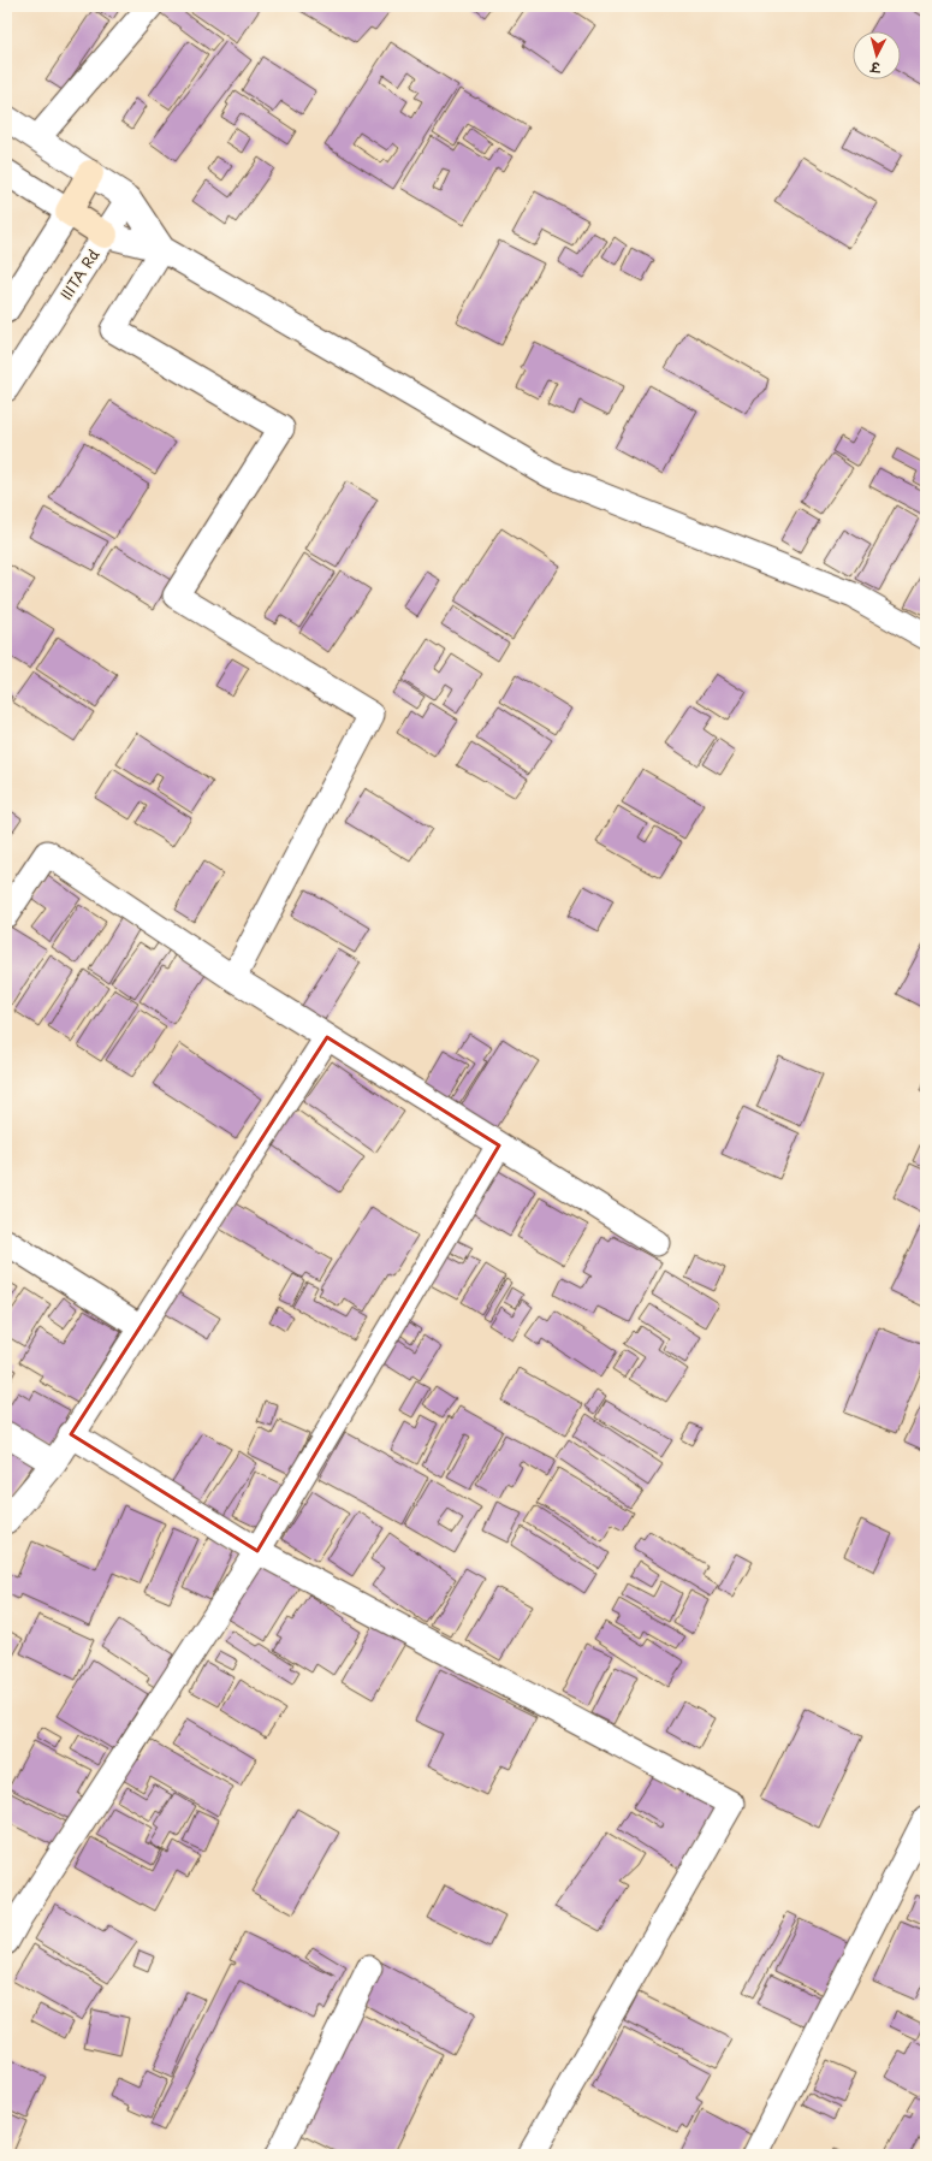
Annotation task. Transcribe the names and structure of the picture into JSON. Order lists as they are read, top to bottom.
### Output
{
  "streets": {
    "street": ["IIITA Rd"]
  },
  "north": "bottom"
}
